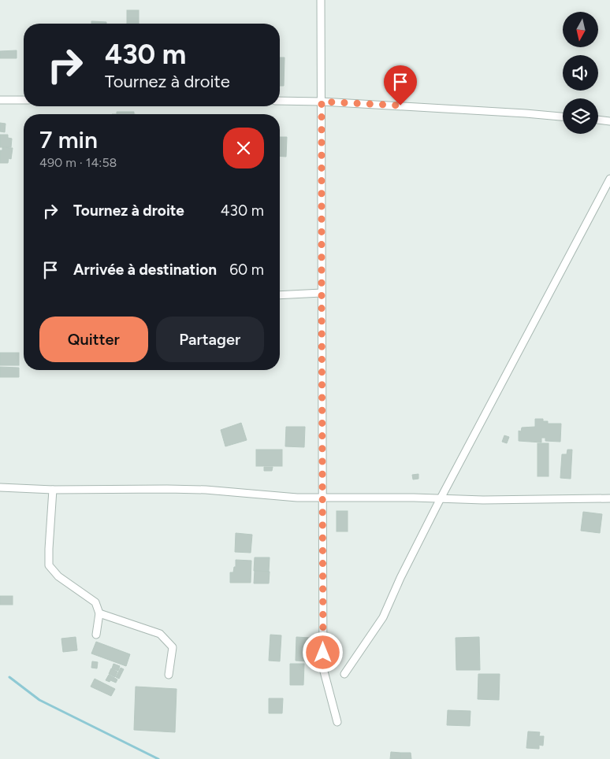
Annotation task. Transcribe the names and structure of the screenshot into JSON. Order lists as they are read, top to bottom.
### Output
{
  "north": "bottom",
  "page": {
    "turn": ["430 m", "Tournez à droite"],
    "heading": ["7 min", "490 m · 14:58"],
    "list": [
      {
        "name": "Tournez à droite",
        "value": "430 m"
      },
      {
        "name": "Arrivée à destination",
        "value": "60 m"
      }
    ],
    "buttons": ["Quitter", "Partager"]
  }
}
